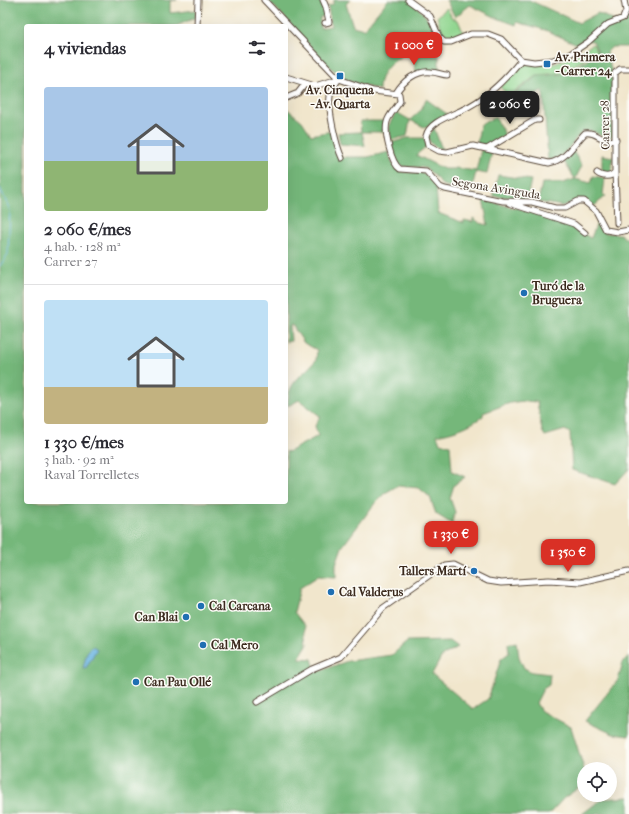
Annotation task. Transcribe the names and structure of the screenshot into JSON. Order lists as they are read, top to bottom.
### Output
{
  "streets": {
    "street": ["Carrer 28", "Segona Avinguda"]
  },
  "places": {
    "transit": ["Av. Primera - Carrer 24", "Av. Cinquena - Av. Quarta"],
    "other": [
      "Turó de la Bruguera",
      "Tallers Martí",
      "Cal Valderus",
      "Cal Carcana",
      "Can Blai",
      "Cal Mero",
      "Can Pau Ollé"
    ]
  },
  "page": {
    "heading": "4 viviendas",
    "price": [
      "1 000 €",
      "2 060 €",
      "1 330 €",
      "1 350 €"
    ],
    "list": [
      {
        "name": "2 060 €/mes",
        "note": "4 hab. · 128 m² · Carrer 27"
      },
      {
        "name": "1 330 €/mes",
        "note": "3 hab. · 92 m² · Raval Torrelletes"
      }
    ]
  }
}
